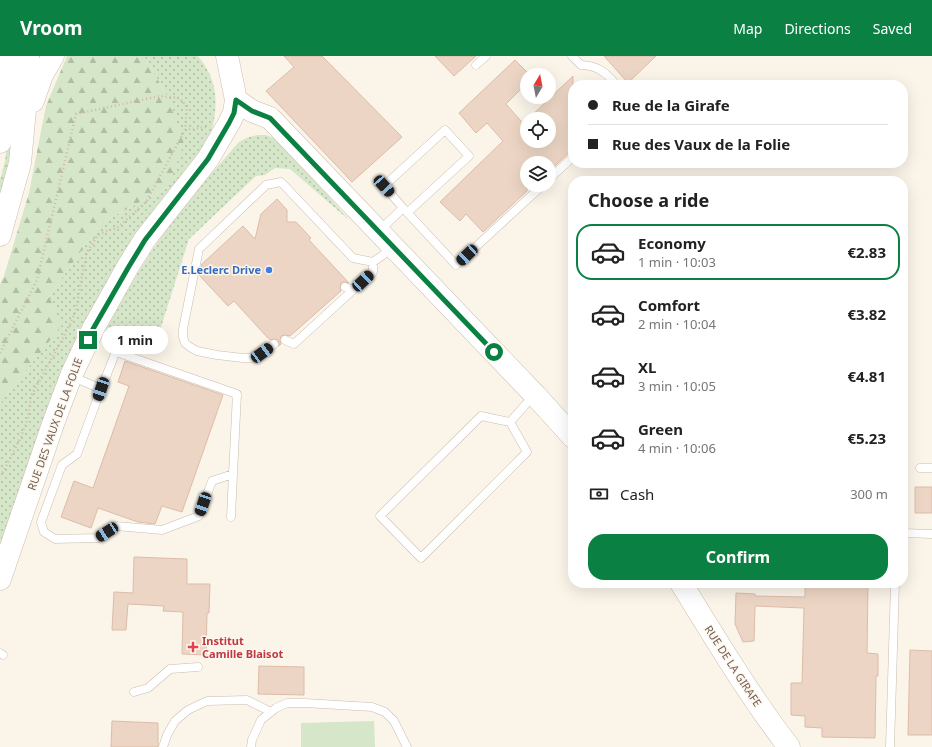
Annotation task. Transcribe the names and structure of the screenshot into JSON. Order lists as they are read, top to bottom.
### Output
{
  "streets": {
    "street": ["RUE DES VAUX DE LA FOLIE", "RUE DE LA GIRAFE"]
  },
  "places": {
    "other": ["E.Leclerc Drive"],
    "health": ["Institut Camille Blaisot"]
  },
  "north": "top",
  "page": {
    "header": "Vroom",
    "nav": ["Map", "Directions", "Saved"],
    "banner": ["Rue de la Girafe", "Rue des Vaux de la Folie"],
    "heading": "Choose a ride",
    "list": [
      {
        "name": "Economy",
        "note": "1 min · 10:03",
        "value": "€2.83"
      },
      {
        "name": "Comfort",
        "note": "2 min · 10:04",
        "value": "€3.82"
      },
      {
        "name": "XL",
        "note": "3 min · 10:05",
        "value": "€4.81"
      },
      {
        "name": "Green",
        "note": "4 min · 10:06",
        "value": "€5.23"
      }
    ],
    "bubble": "1 min",
    "pay": ["Cash", "300 m"],
    "buttons": "Confirm"
  }
}
